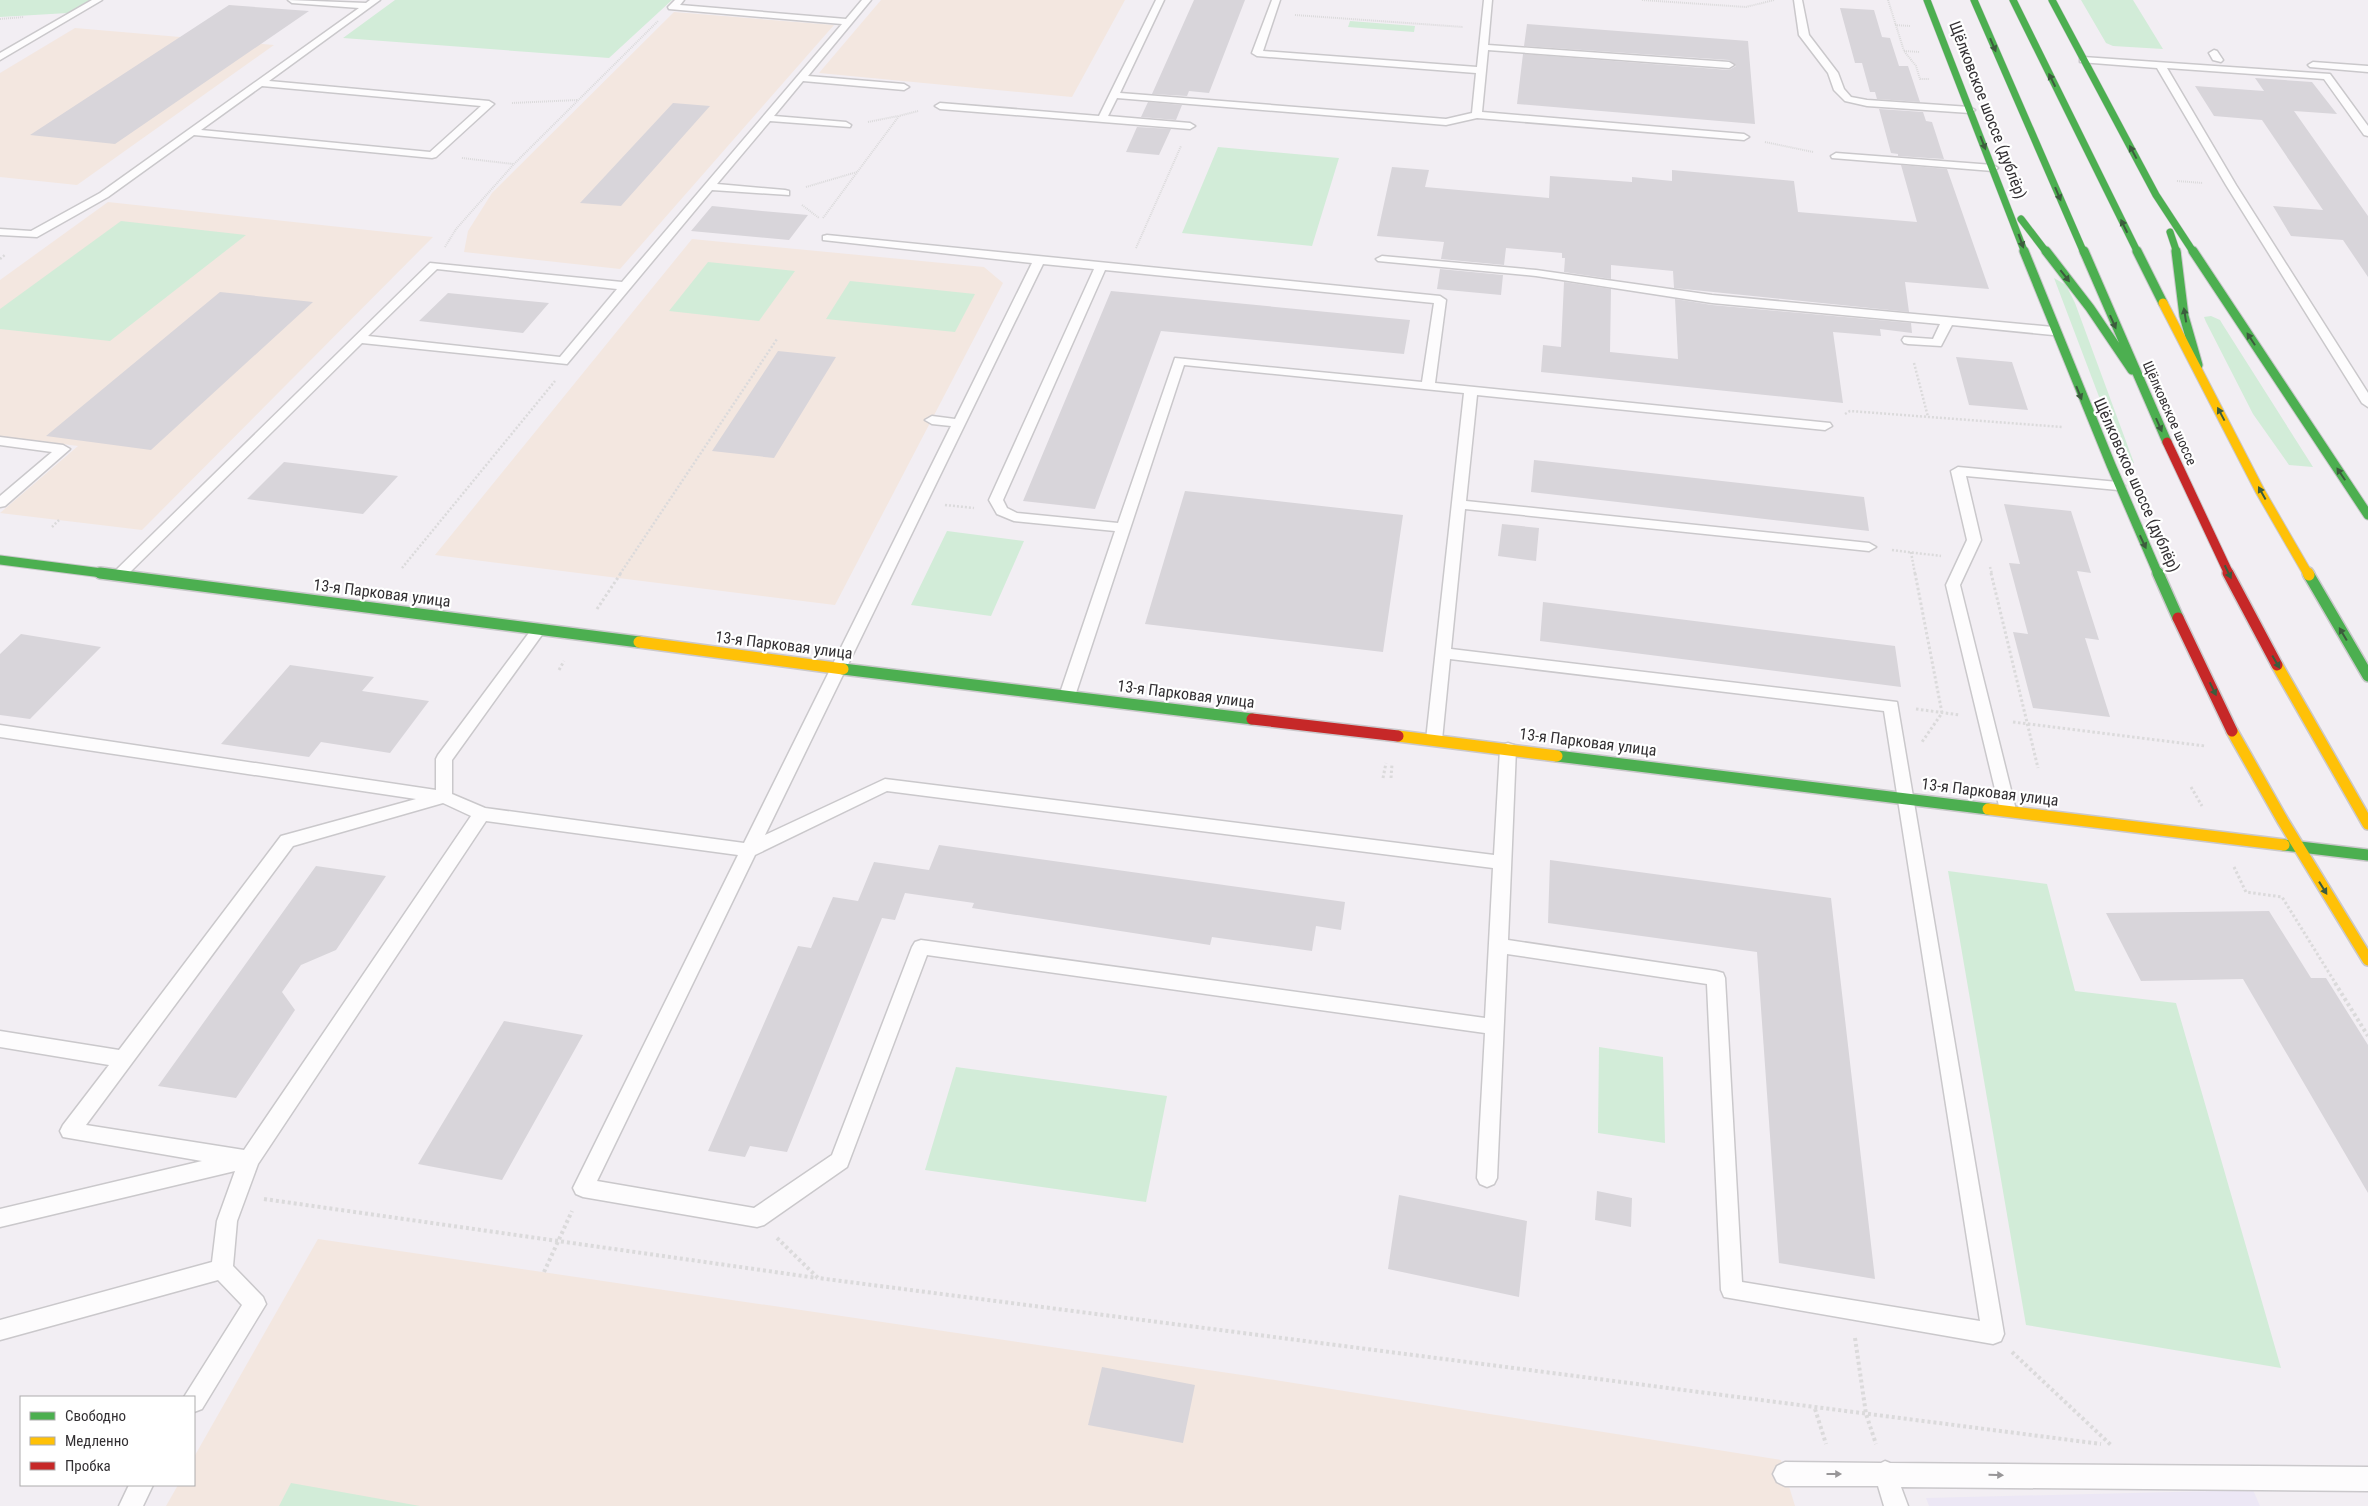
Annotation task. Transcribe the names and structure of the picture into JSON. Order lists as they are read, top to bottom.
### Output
{
  "streets": {
    "main road": ["Щёлковское шоссе (дублёр)", "Щёлковское шоссе", "13-я Парковая улица"]
  },
  "crossings": [
    ["Щёлковское шоссе (дублёр)", "13-я Парковая улица"]
  ],
  "legend": ["Свободно", "Медленно", "Пробка"]
}
